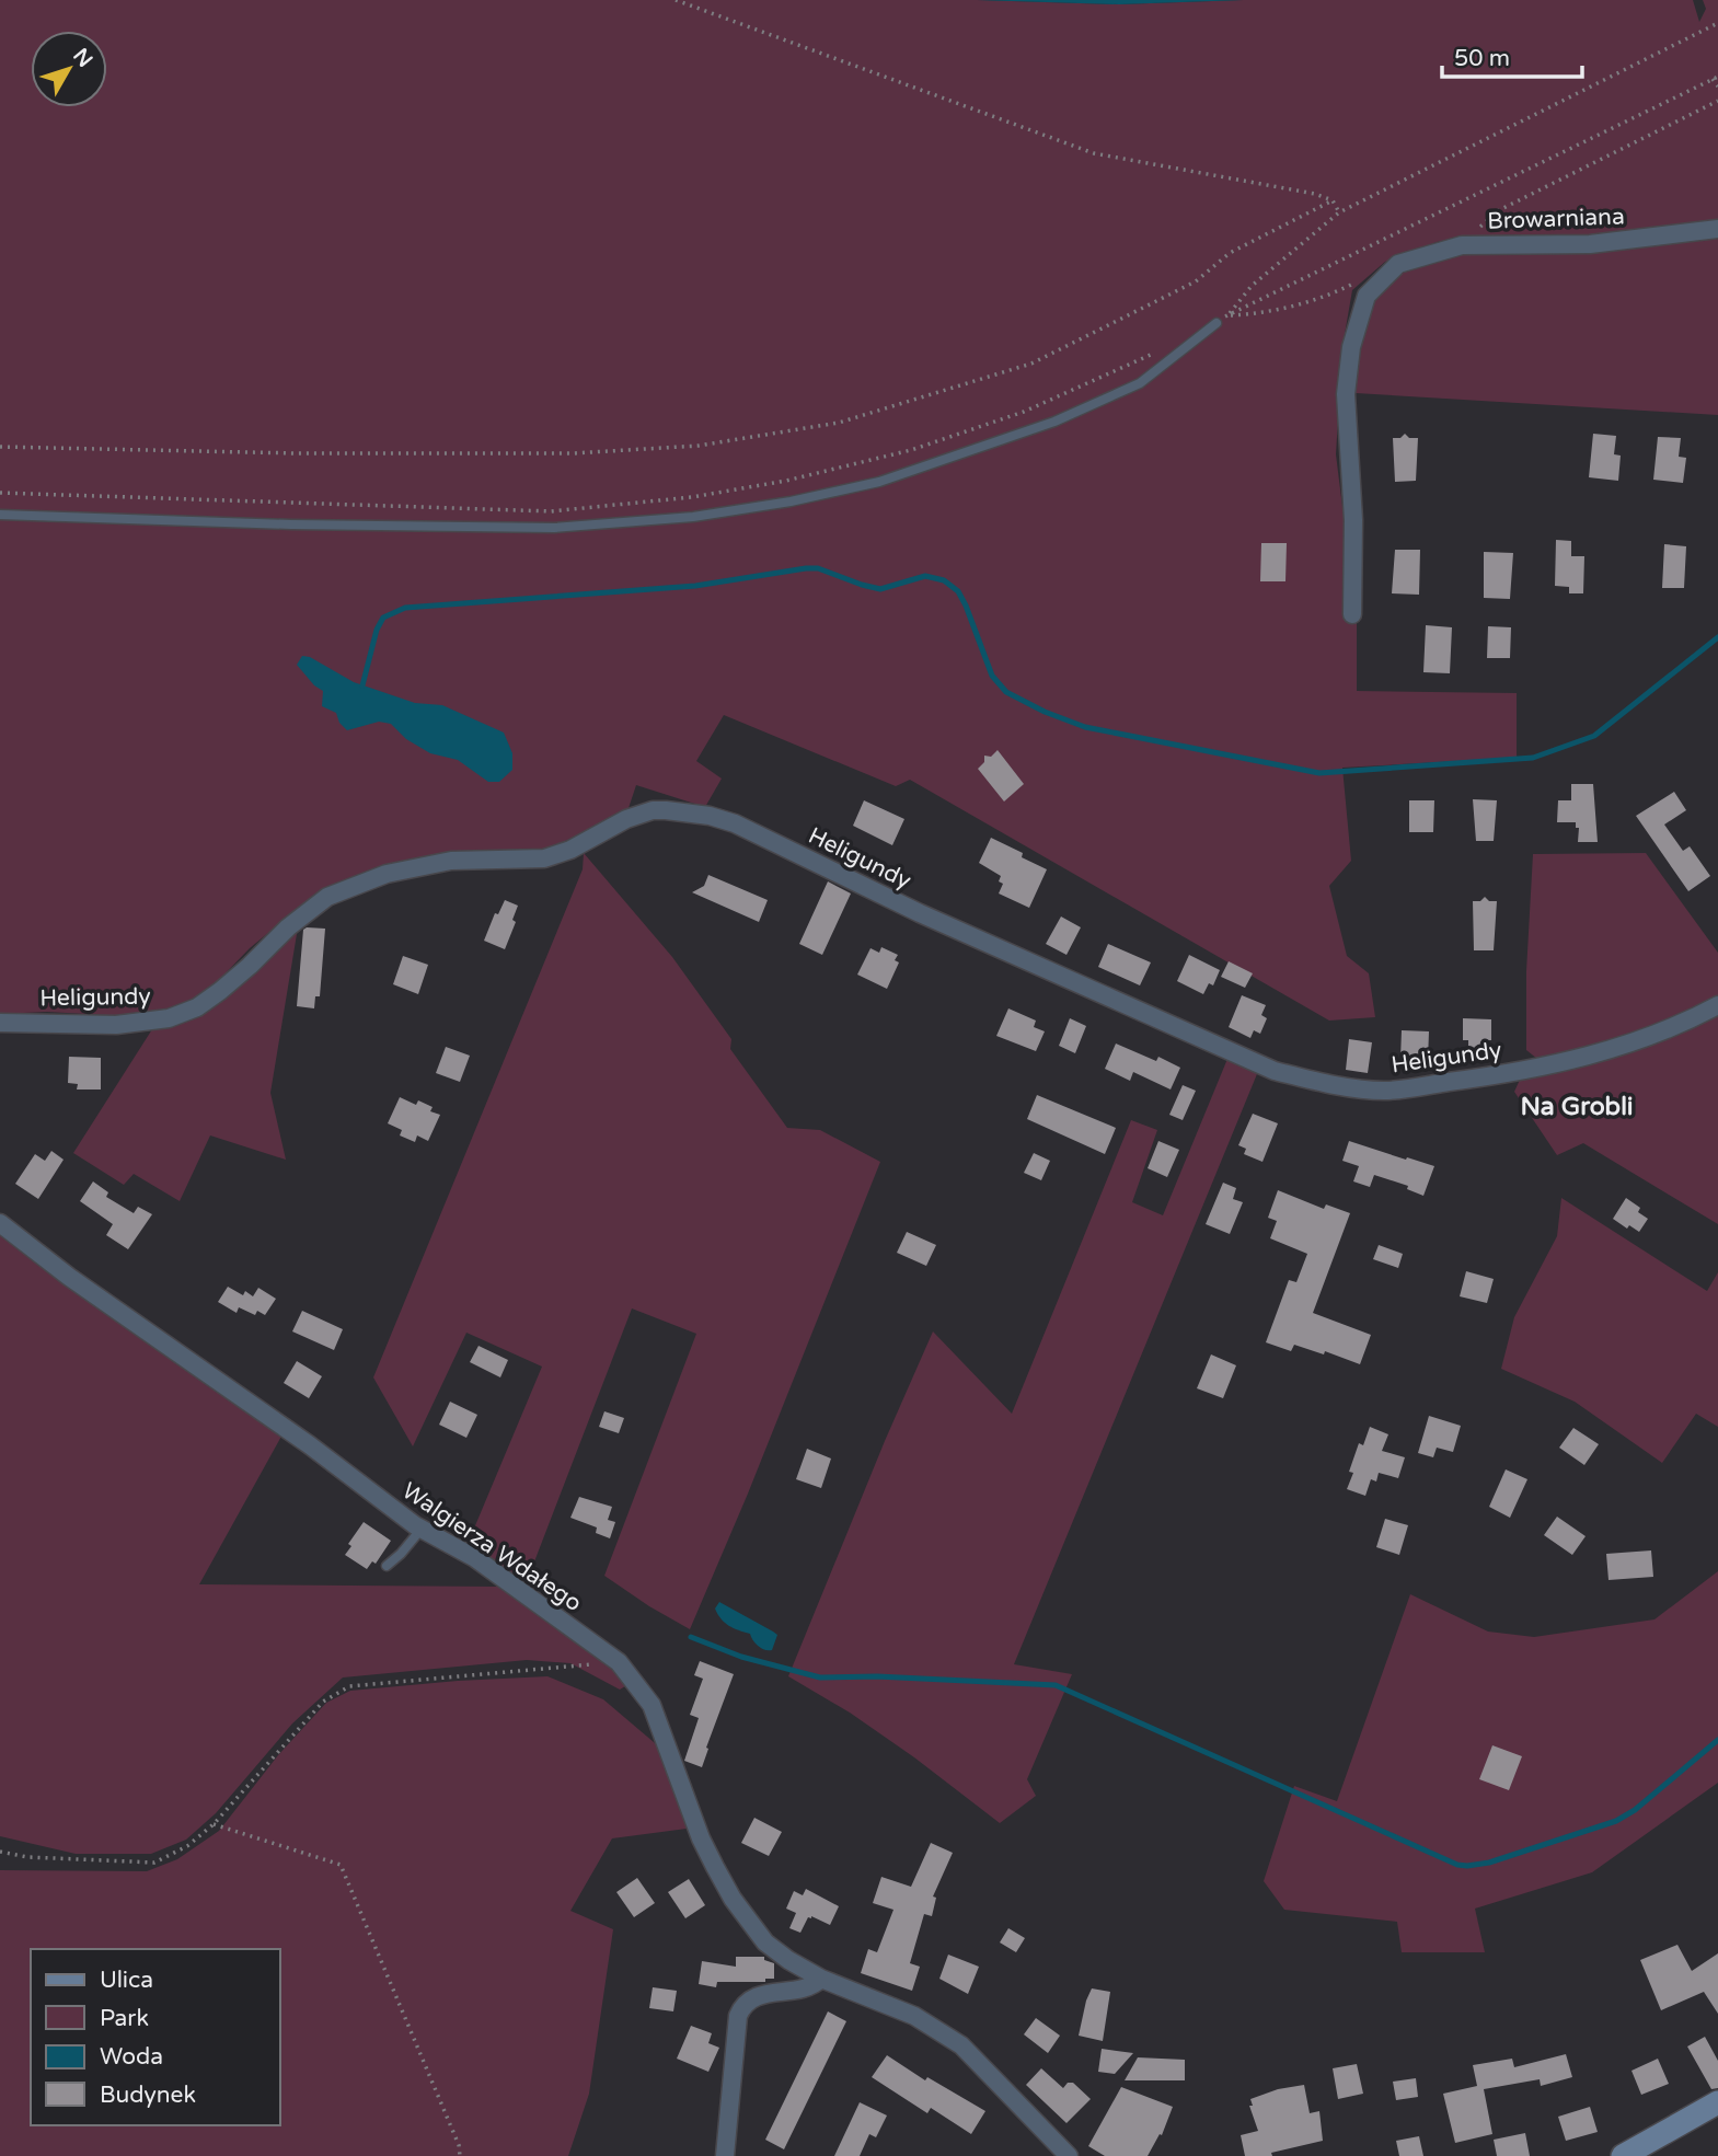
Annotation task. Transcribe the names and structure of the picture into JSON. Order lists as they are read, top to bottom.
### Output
{
  "streets": {
    "street": ["Browarniana", "Heligundy", "Walgierza Wdałego"]
  },
  "districts": ["Na Grobli"],
  "legend": [
    "Ulica",
    "Park",
    "Woda",
    "Budynek"
  ],
  "scale_bar": "50 m",
  "north": "top right"
}
